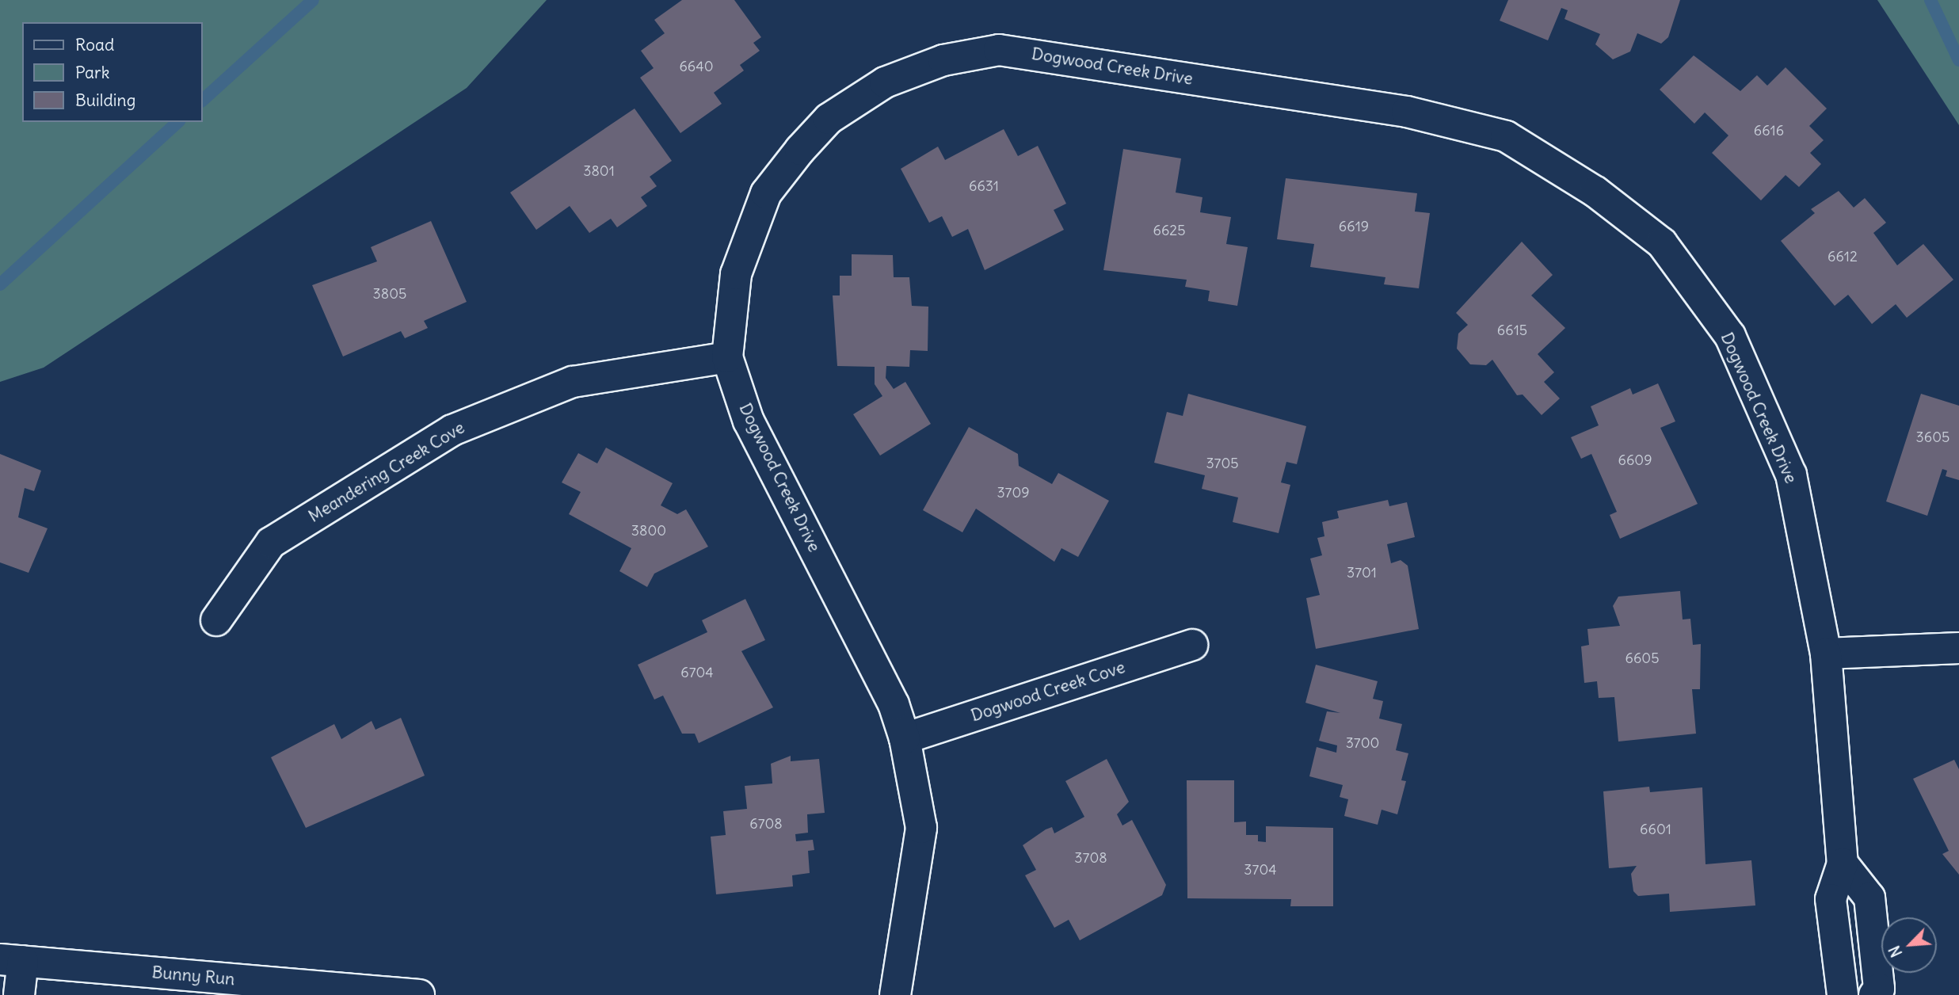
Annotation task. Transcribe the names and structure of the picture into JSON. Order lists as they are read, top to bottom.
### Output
{
  "streets": {
    "street": [
      "Dogwood Creek Drive",
      "Meandering Creek Cove",
      "Dogwood Creek Cove",
      "Bunny Run"
    ]
  },
  "crossings": [
    ["Dogwood Creek Drive", "Meandering Creek Cove"],
    ["Dogwood Creek Drive", "Dogwood Creek Cove"]
  ],
  "house_numbers": [
    "6640",
    "6616",
    "3801",
    "6631",
    "6619",
    "6625",
    "6612",
    "3805",
    "6615",
    "3605",
    "6609",
    "3705",
    "3709",
    "3800",
    "3701",
    "6605",
    "6704",
    "3700",
    "6708",
    "6601",
    "3708",
    "3704"
  ],
  "legend": ["Road", "Park", "Building"],
  "north": "bottom left"
}
